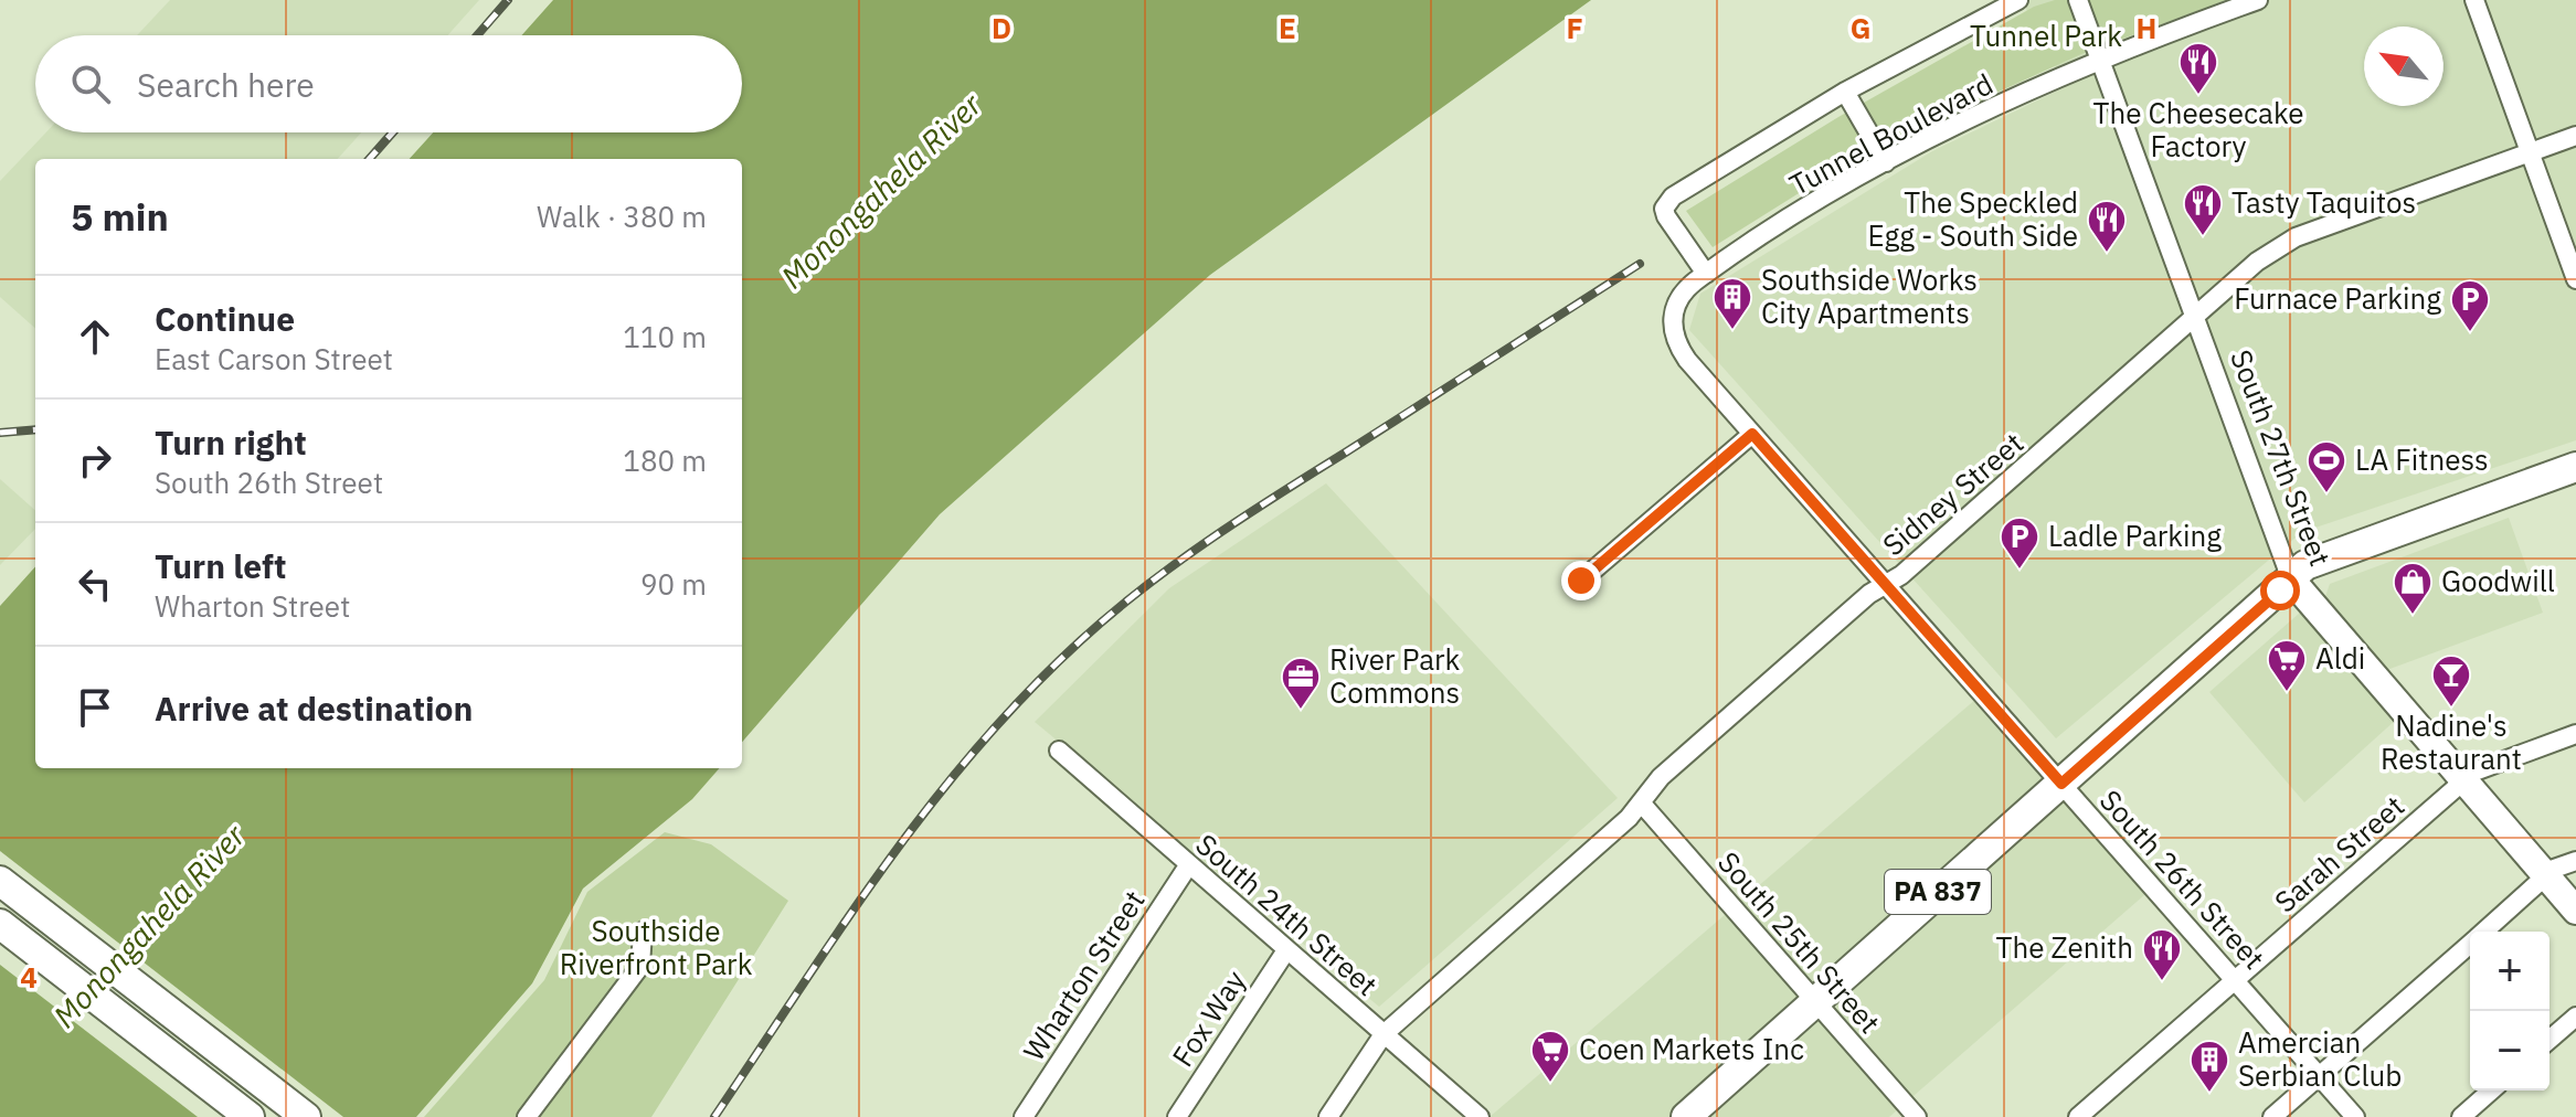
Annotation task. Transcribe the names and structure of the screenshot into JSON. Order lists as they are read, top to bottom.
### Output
{
  "streets": {
    "main road": ["PA 837"],
    "street": [
      "Tunnel Boulevard",
      "South 27th Street",
      "Sidney Street",
      "Sarah Street",
      "South 26th Street",
      "South 24th Street",
      "South 25th Street",
      "Wharton Street",
      "Fox Way"
    ]
  },
  "crossings": [
    ["Tunnel Boulevard", "South 27th Street"],
    ["Tunnel Boulevard", "South 26th Street"],
    ["South 27th Street", "Sidney Street"],
    ["South 27th Street", "Sarah Street"],
    ["South 27th Street", "PA 837"],
    ["Sidney Street", "South 26th Street"],
    ["Sidney Street", "South 24th Street"],
    ["Sidney Street", "South 25th Street"],
    ["Sarah Street", "South 26th Street"],
    ["South 26th Street", "PA 837"],
    ["PA 837", "South 25th Street"],
    ["South 24th Street", "Wharton Street"],
    ["South 24th Street", "Fox Way"]
  ],
  "water": ["Monongahela River"],
  "parks": ["Tunnel Park", "Southside Riverfront Park"],
  "places": {
    "restaurant": [
      "The Cheesecake Factory",
      "Tasty Taquitos",
      "The Speckled Egg - South Side",
      "The Zenith"
    ],
    "building": ["Southside Works City Apartments", "Amercian Serbian Club"],
    "parking": ["Furnace Parking", "Ladle Parking"],
    "sports": ["LA Fitness"],
    "shop": ["Goodwill"],
    "supermarket": ["Aldi", "Coen Markets Inc"],
    "bar": ["Nadine's Restaurant"],
    "office": ["River Park Commons"]
  },
  "north": "top left",
  "page": {
    "search": "Search here",
    "heading": ["5 min", "Walk · 380 m"],
    "list": [
      ["Continue", "East Carson Street", "110 m"],
      ["Turn right", "South 26th Street", "180 m"],
      ["Turn left", "Wharton Street", "90 m"],
      "Arrive at destination"
    ],
    "map_buttons": ["+", "−"]
  },
  "grid": {
    "columns": [
      "D",
      "E",
      "F",
      "G",
      "H"
    ],
    "rows": ["4"]
  }
}
